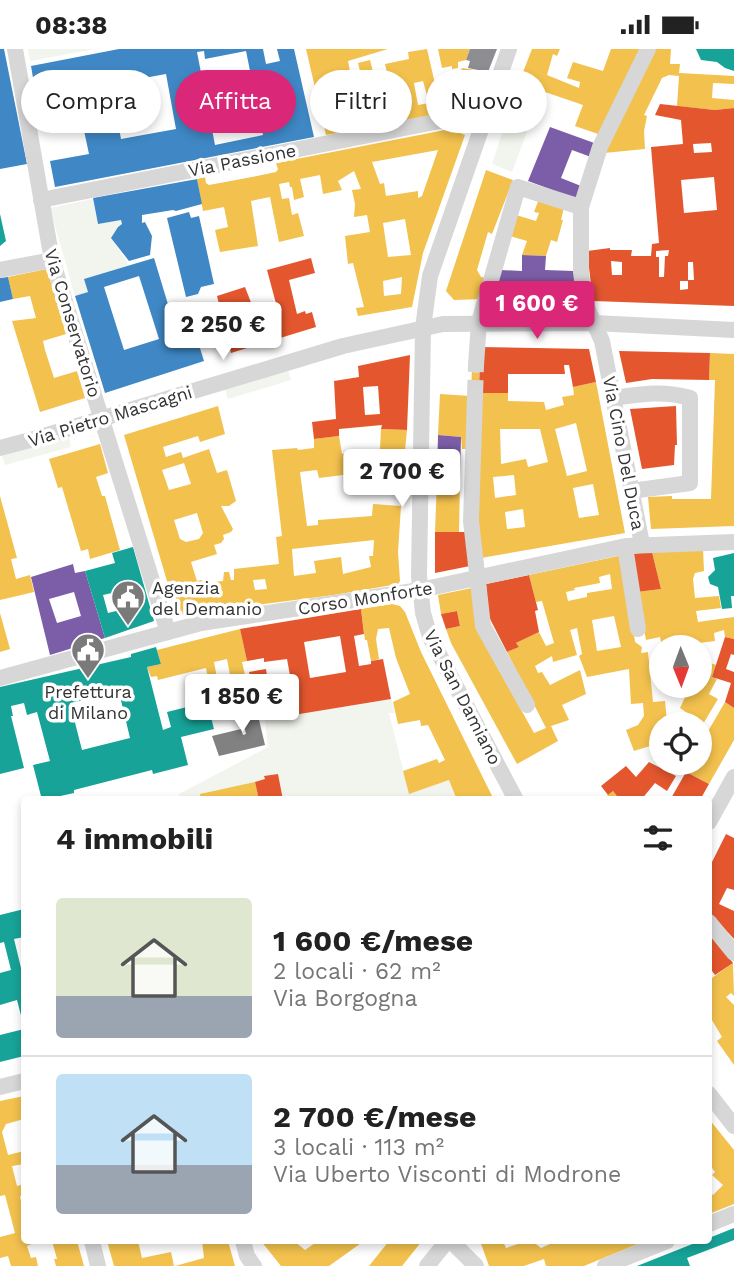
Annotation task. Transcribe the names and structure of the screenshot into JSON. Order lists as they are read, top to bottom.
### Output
{
  "streets": {
    "street": [
      "Via Passione",
      "Via Conservatorio",
      "Via Pietro Mascagni",
      "Via Cino Del Duca",
      "Corso Monforte",
      "Via San Damiano"
    ]
  },
  "crossings": [
    ["Via Passione", "Via Conservatorio"],
    ["Via Conservatorio", "Via Pietro Mascagni"],
    ["Via Conservatorio", "Corso Monforte"],
    ["Via Pietro Mascagni", "Via Cino Del Duca"],
    ["Via Pietro Mascagni", "Via San Damiano"],
    ["Via Cino Del Duca", "Corso Monforte"],
    ["Corso Monforte", "Via San Damiano"]
  ],
  "places": {
    "public building": ["Agenzia del Demanio", "Prefettura di Milano"]
  },
  "north": "bottom",
  "page": {
    "status": "08:38",
    "chip": [
      "Compra",
      "Affitta",
      "Filtri",
      "Nuovo"
    ],
    "price": [
      "1 600 €",
      "2 250 €",
      "2 700 €",
      "1 850 €"
    ],
    "heading": "4 immobili",
    "list": [
      {
        "name": "1 600 €/mese",
        "note": "2 locali · 62 m² · Via Borgogna"
      },
      {
        "name": "2 700 €/mese",
        "note": "3 locali · 113 m² · Via Uberto Visconti di Modrone"
      }
    ]
  }
}
